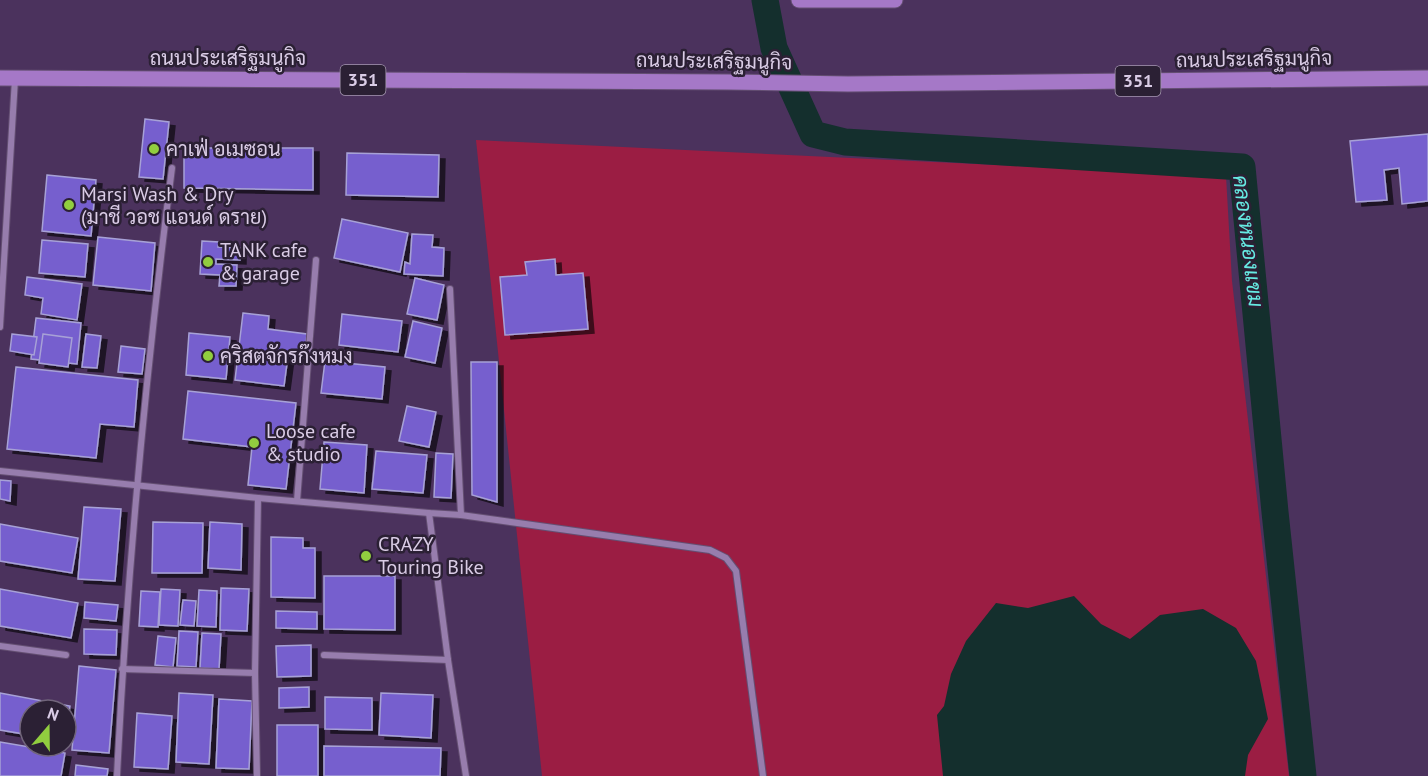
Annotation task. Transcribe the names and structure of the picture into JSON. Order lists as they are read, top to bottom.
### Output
{
  "streets": {
    "main road": ["ถนนประเสริฐมนูกิจ", "351"]
  },
  "water": ["คลองหนองแขม"],
  "places": [
    "คาเฟ่ อเมซอน",
    "Marsi Wash & Dry (มาชี วอช แอนด์ ดราย)",
    "TANK cafe & garage",
    "คริสตจักรก๊งหมง",
    "Loose cafe & studio",
    "CRAZY Touring Bike"
  ],
  "north": "top"
}
